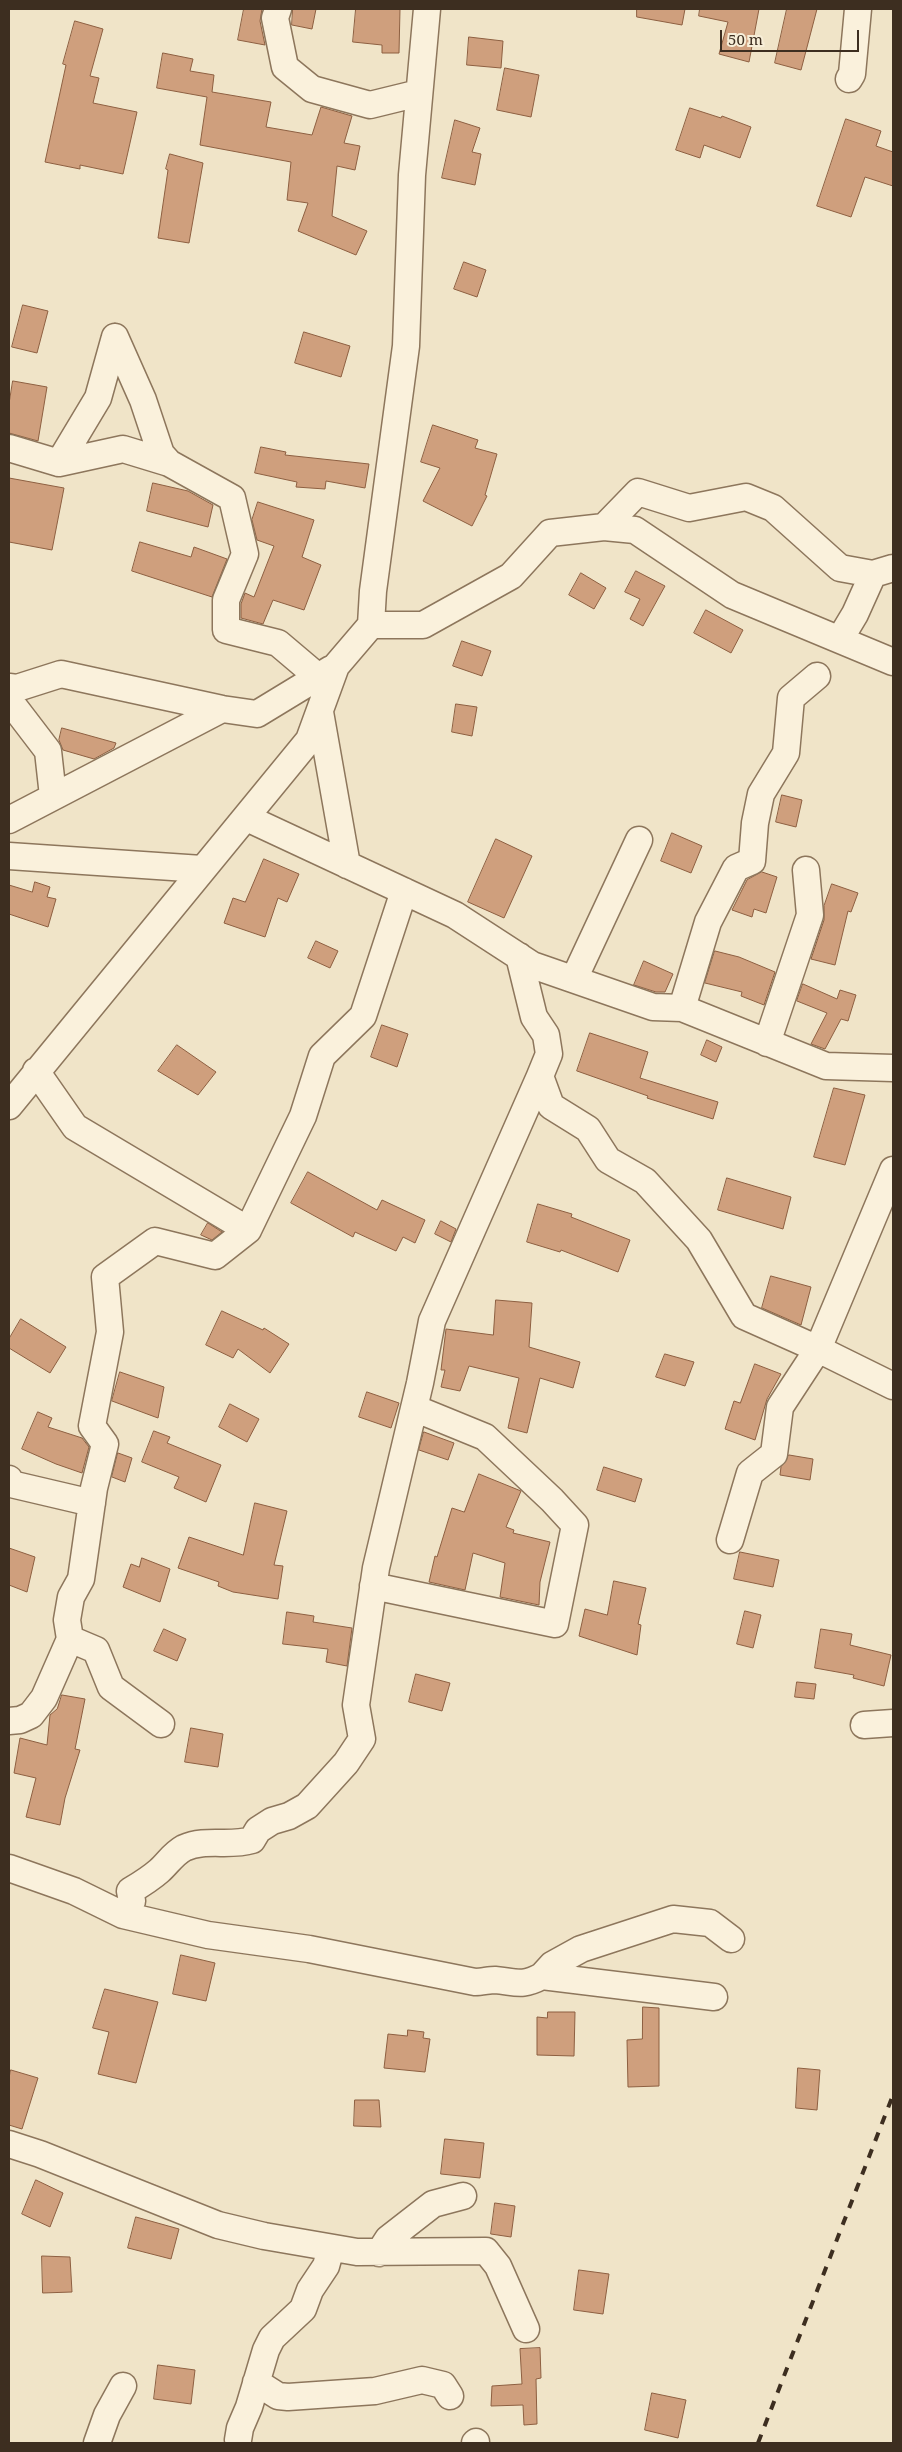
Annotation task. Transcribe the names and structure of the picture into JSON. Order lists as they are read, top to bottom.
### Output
{
  "scale_bar": "50 m"
}
